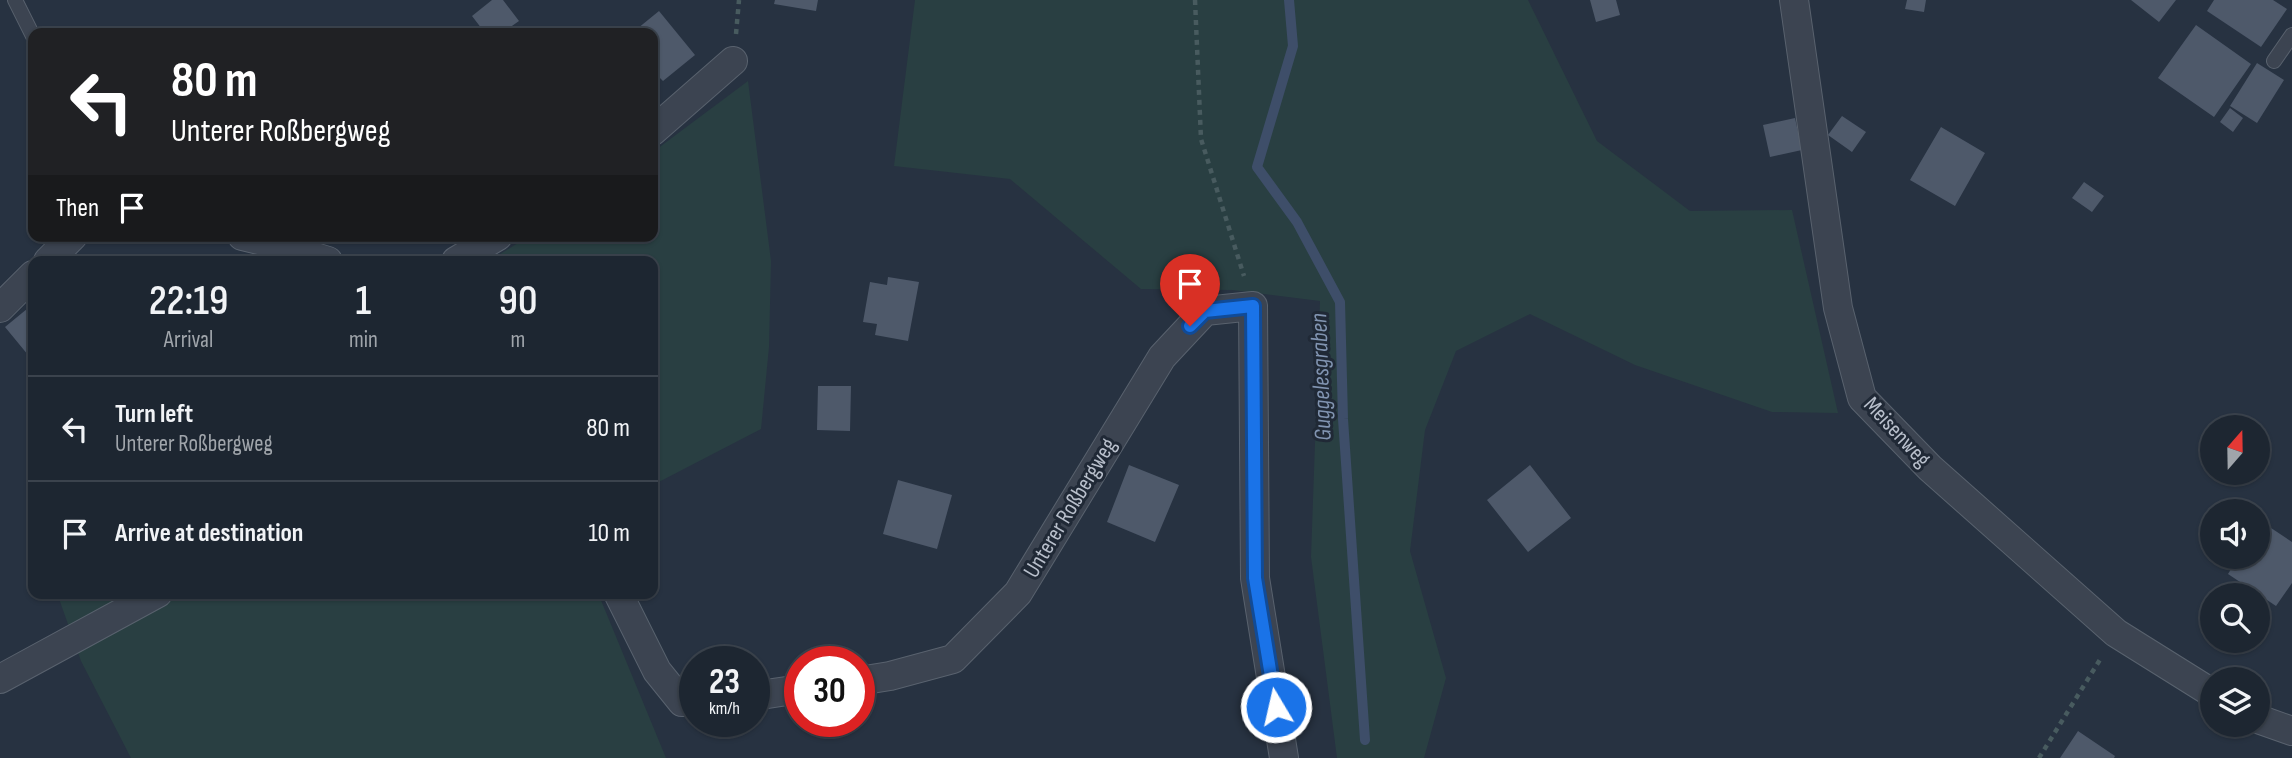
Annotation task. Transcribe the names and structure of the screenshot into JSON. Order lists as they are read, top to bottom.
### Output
{
  "streets": {
    "street": ["Meisenweg", "Unterer Roßbergweg"]
  },
  "water": ["Guggelesgraben"],
  "north": "top",
  "page": {
    "turn": ["80 m", "Unterer Roßbergweg"],
    "then": "Then",
    "eta": [
      "22:19",
      "Arrival",
      "1",
      "min",
      "90",
      "m"
    ],
    "list": [
      {
        "name": "Turn left",
        "note": "Unterer Roßbergweg",
        "value": "80 m"
      },
      {
        "name": "Arrive at destination",
        "value": "10 m"
      }
    ],
    "speed": "23 km/h",
    "limit": "30"
  }
}
